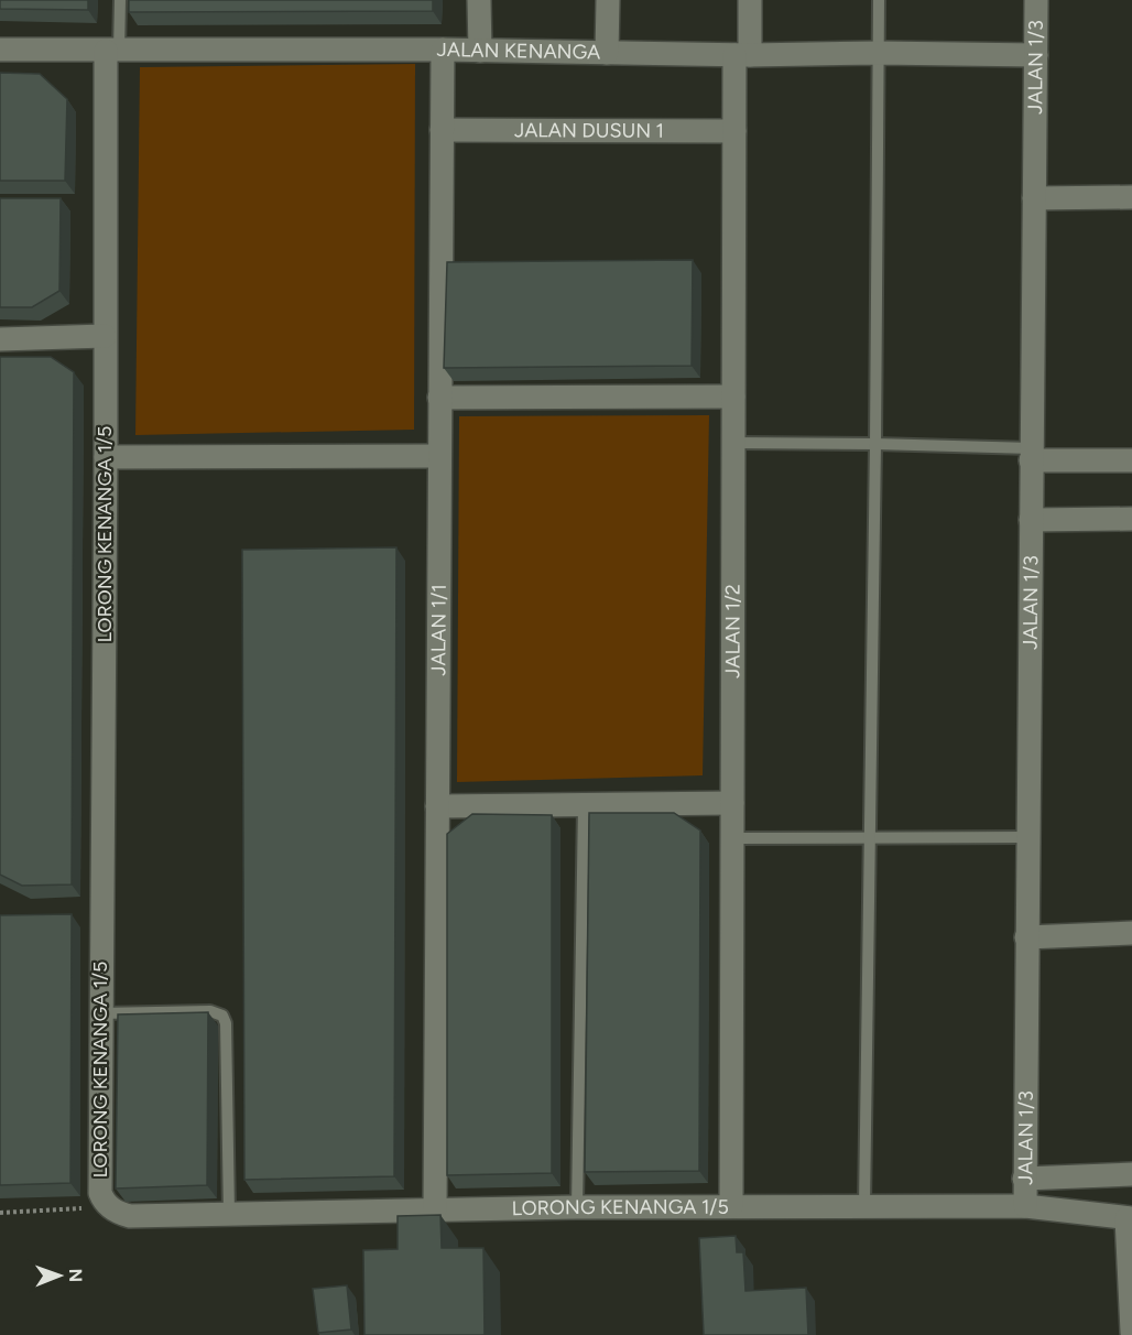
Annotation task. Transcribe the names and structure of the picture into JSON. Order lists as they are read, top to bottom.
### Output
{
  "streets": {
    "street": [
      "JALAN KENANGA",
      "JALAN 1/3",
      "JALAN DUSUN 1",
      "LORONG KENANGA 1/5",
      "JALAN 1/1",
      "JALAN 1/2"
    ]
  },
  "crossings": [
    ["JALAN KENANGA", "JALAN 1/3"],
    ["JALAN KENANGA", "LORONG KENANGA 1/5"],
    ["JALAN KENANGA", "JALAN 1/1"],
    ["JALAN KENANGA", "JALAN 1/2"],
    ["JALAN 1/3", "LORONG KENANGA 1/5"],
    ["JALAN DUSUN 1", "JALAN 1/1"],
    ["JALAN DUSUN 1", "JALAN 1/2"],
    ["LORONG KENANGA 1/5", "JALAN 1/1"],
    ["LORONG KENANGA 1/5", "JALAN 1/2"]
  ],
  "north": "right"
}
